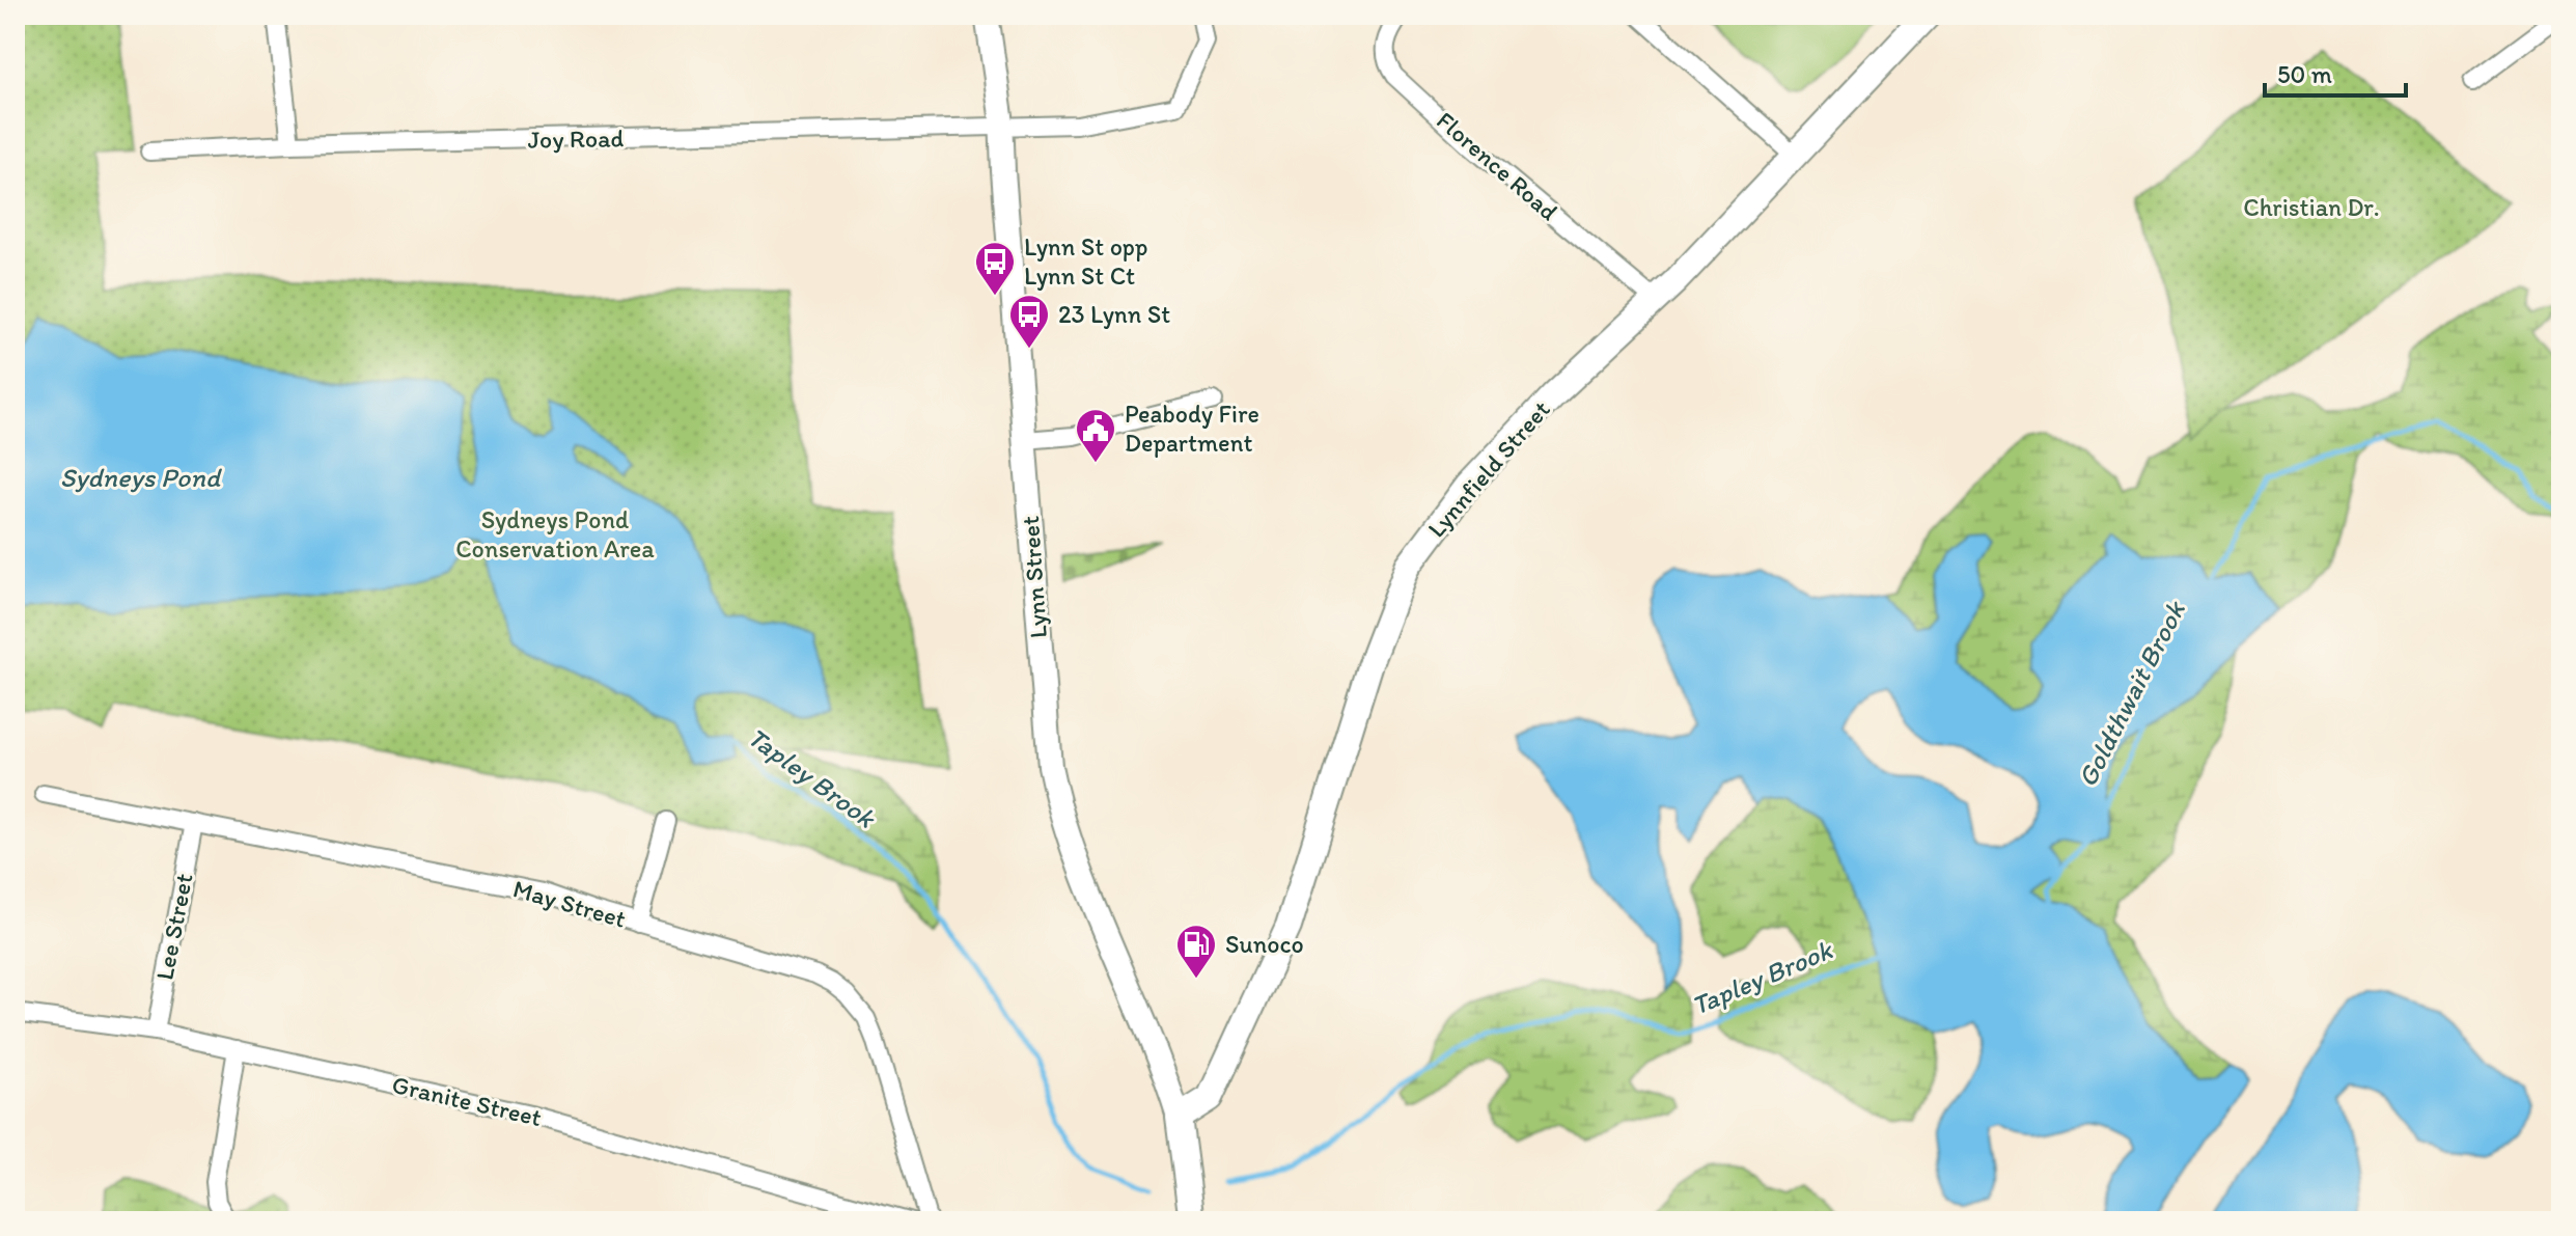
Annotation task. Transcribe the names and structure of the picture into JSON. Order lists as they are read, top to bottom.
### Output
{
  "streets": {
    "main road": ["Lynnfield Street", "Lynn Street"],
    "street": [
      "Joy Road",
      "Florence Road",
      "May Street",
      "Lee Street",
      "Granite Street"
    ]
  },
  "crossings": [
    ["Joy Road", "Lynn Street"],
    ["Florence Road", "Lynnfield Street"],
    ["Lynnfield Street", "Lynn Street"],
    ["May Street", "Lee Street"],
    ["Lee Street", "Granite Street"]
  ],
  "water": ["Sydneys Pond", "Goldthwait Brook", "Tapley Brook"],
  "parks": ["Christian Dr.", "Sydneys Pond Conservation Area"],
  "places": {
    "bus stop": ["Lynn St opp Lynn St Ct", "23 Lynn St"],
    "public building": ["Peabody Fire Department"],
    "fuel station": ["Sunoco"]
  },
  "scale_bar": "50 m"
}
